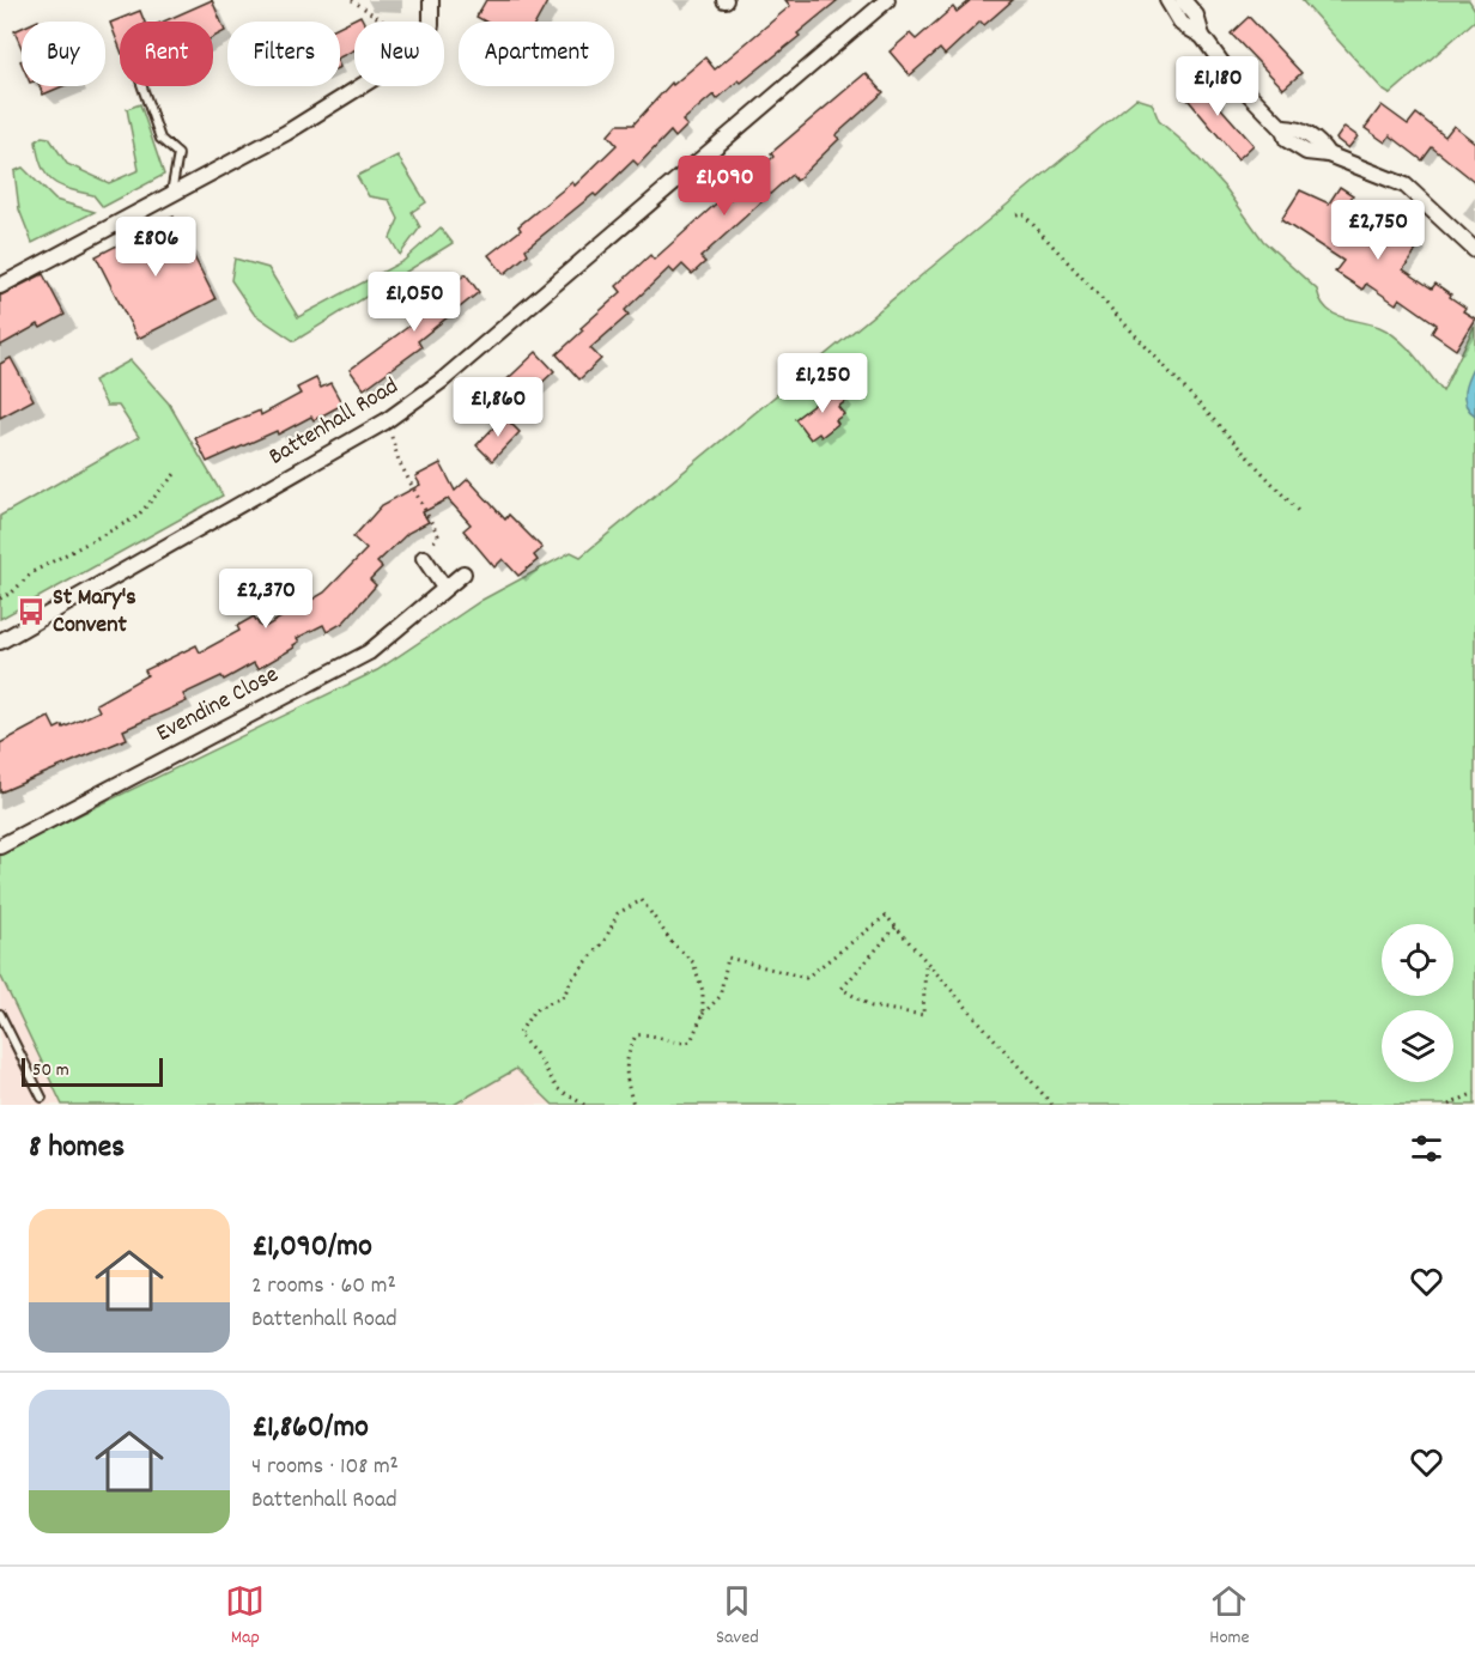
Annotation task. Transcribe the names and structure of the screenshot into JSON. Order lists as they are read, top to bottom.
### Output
{
  "streets": {
    "street": ["Battenhall Road", "Evendine Close"]
  },
  "places": {
    "bus stop": ["St Mary's Convent"]
  },
  "scale_bar": "50 m",
  "page": {
    "chip": [
      "Buy",
      "Rent",
      "Filters",
      "New",
      "Apartment"
    ],
    "price": [
      "£1,180",
      "£1,090",
      "£2,750",
      "£806",
      "£1,050",
      "£1,250",
      "£1,860",
      "£2,370"
    ],
    "scale": "50 m",
    "heading": "8 homes",
    "list": [
      {
        "name": "£1,090/mo",
        "note": "2 rooms · 60 m² · Battenhall Road"
      },
      {
        "name": "£1,860/mo",
        "note": "4 rooms · 108 m² · Battenhall Road"
      }
    ],
    "tabs": ["Map", "Saved", "Home"]
  }
}
